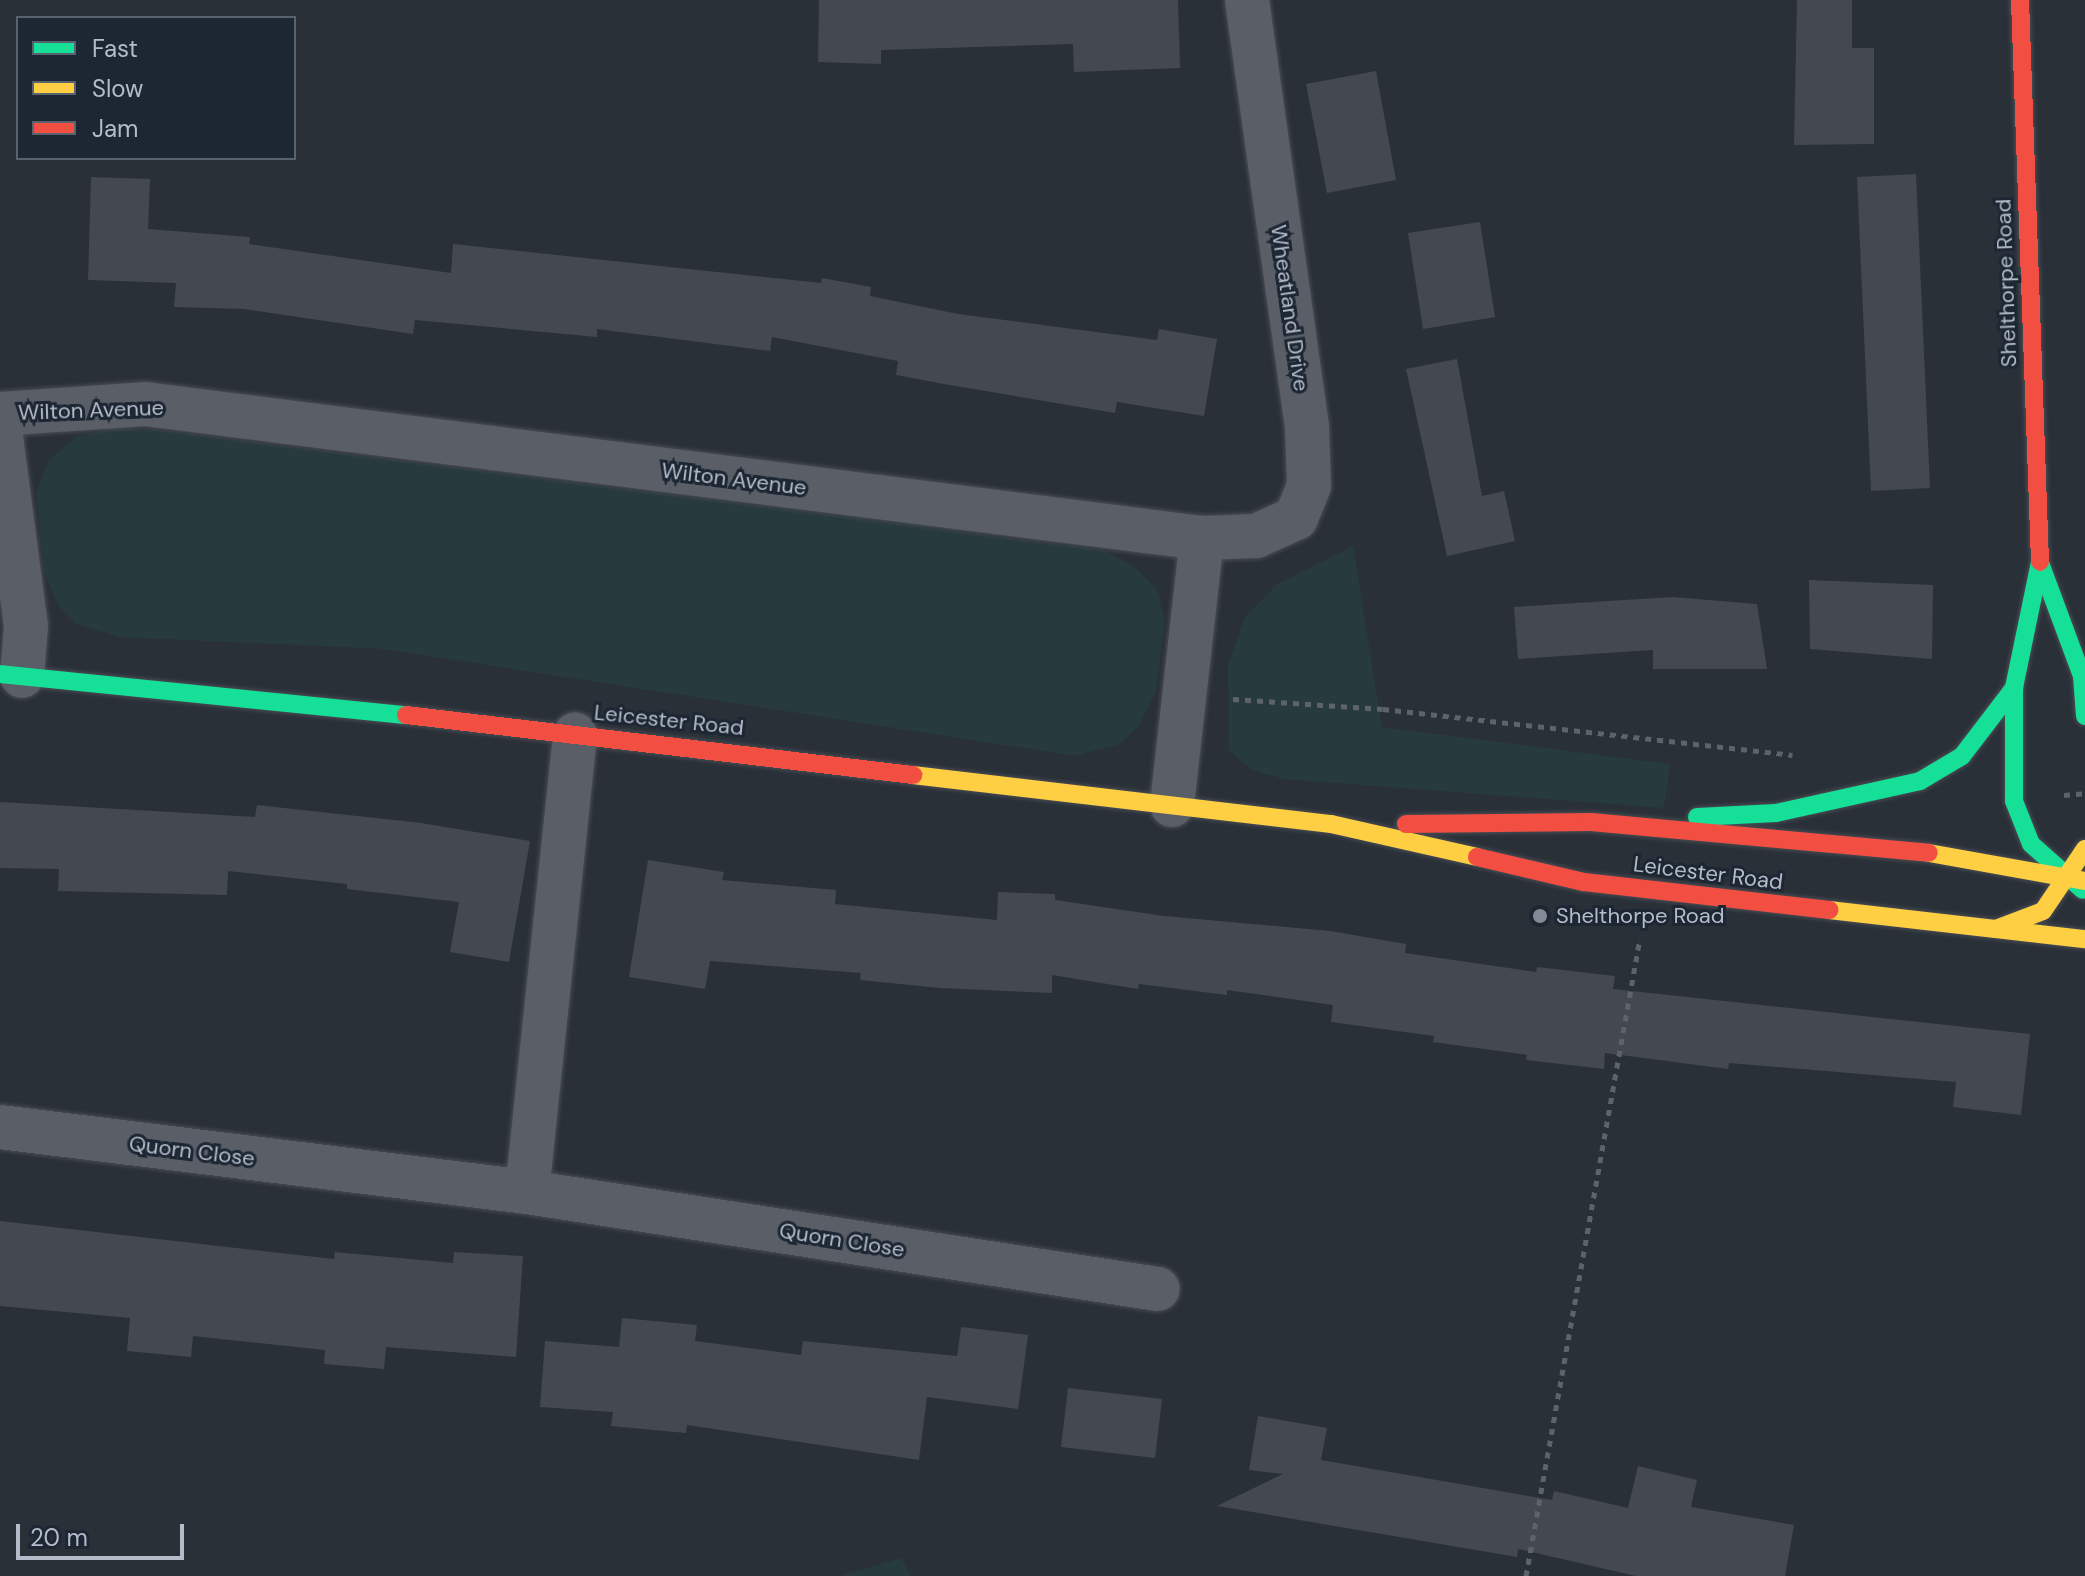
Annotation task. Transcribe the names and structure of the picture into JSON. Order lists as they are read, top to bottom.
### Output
{
  "streets": {
    "main road": ["Shelthorpe Road", "Leicester Road"],
    "street": ["Wheatland Drive", "Wilton Avenue", "Quorn Close"]
  },
  "crossings": [
    ["Shelthorpe Road", "Leicester Road"],
    ["Wheatland Drive", "Wilton Avenue"]
  ],
  "places": ["Shelthorpe Road"],
  "legend": ["Fast", "Slow", "Jam"],
  "scale_bar": "20 m"
}
